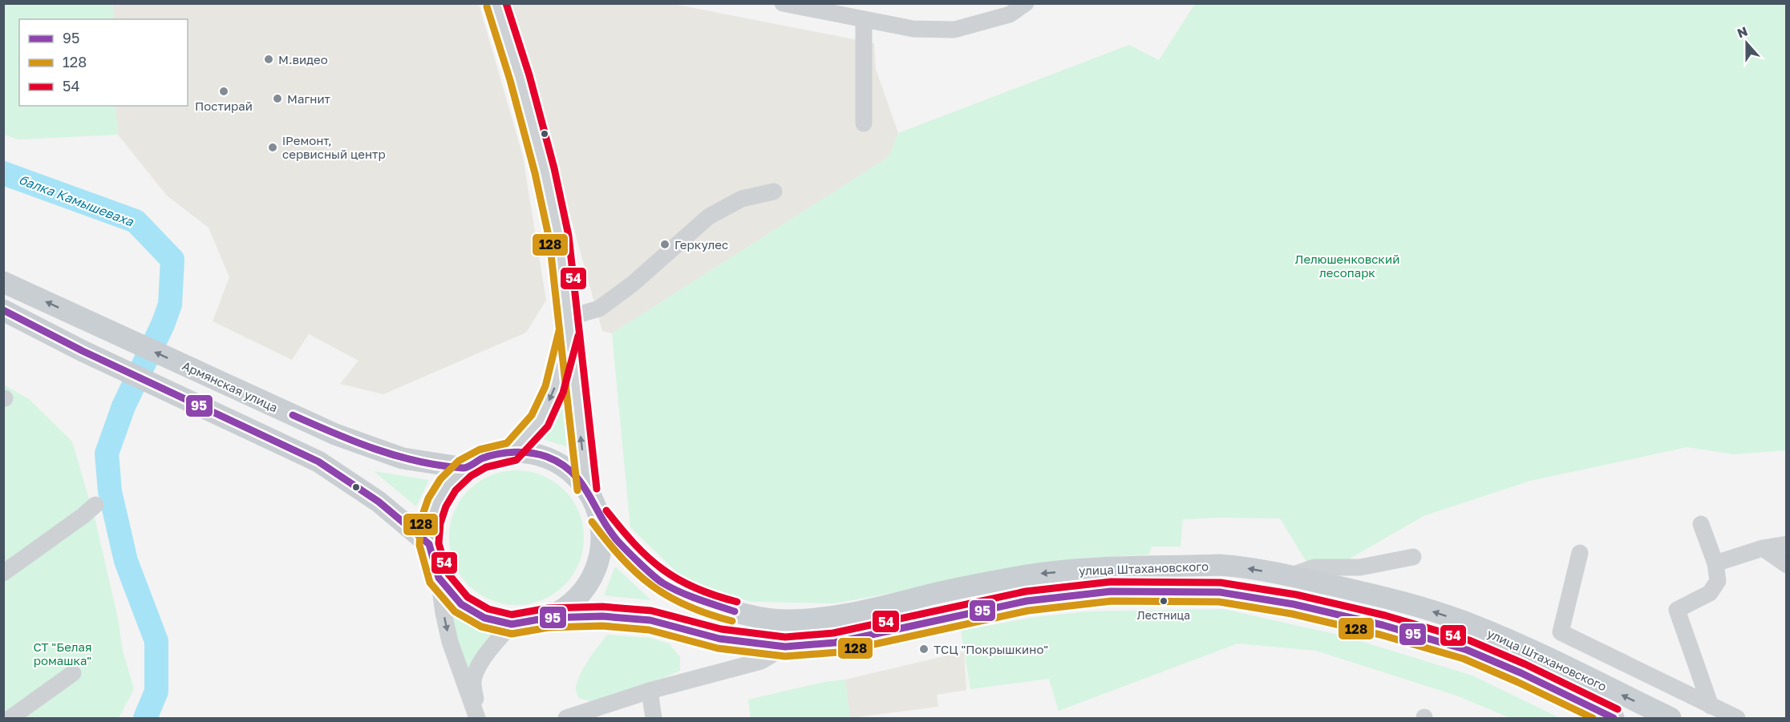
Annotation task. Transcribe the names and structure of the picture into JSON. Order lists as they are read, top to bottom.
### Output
{
  "streets": {
    "main road": ["Армянская улица", "улица Штахановского"]
  },
  "crossings": [
    ["Армянская улица", "улица Штахановского"]
  ],
  "water": ["балка Камышеваха"],
  "parks": ["Лелюшенковский лесопарк", "СТ \"Белая ромашка\""],
  "places": [
    "М.видео",
    "Постирай",
    "Магнит",
    "iРемонт, сервисный центр",
    "Геркулес",
    "Лестница",
    "ТСЦ \"Покрышкино\""
  ],
  "lines": ["transit line 54", "transit line 128", "transit line 95"],
  "legend": ["95", "128", "54"],
  "north": "top"
}
